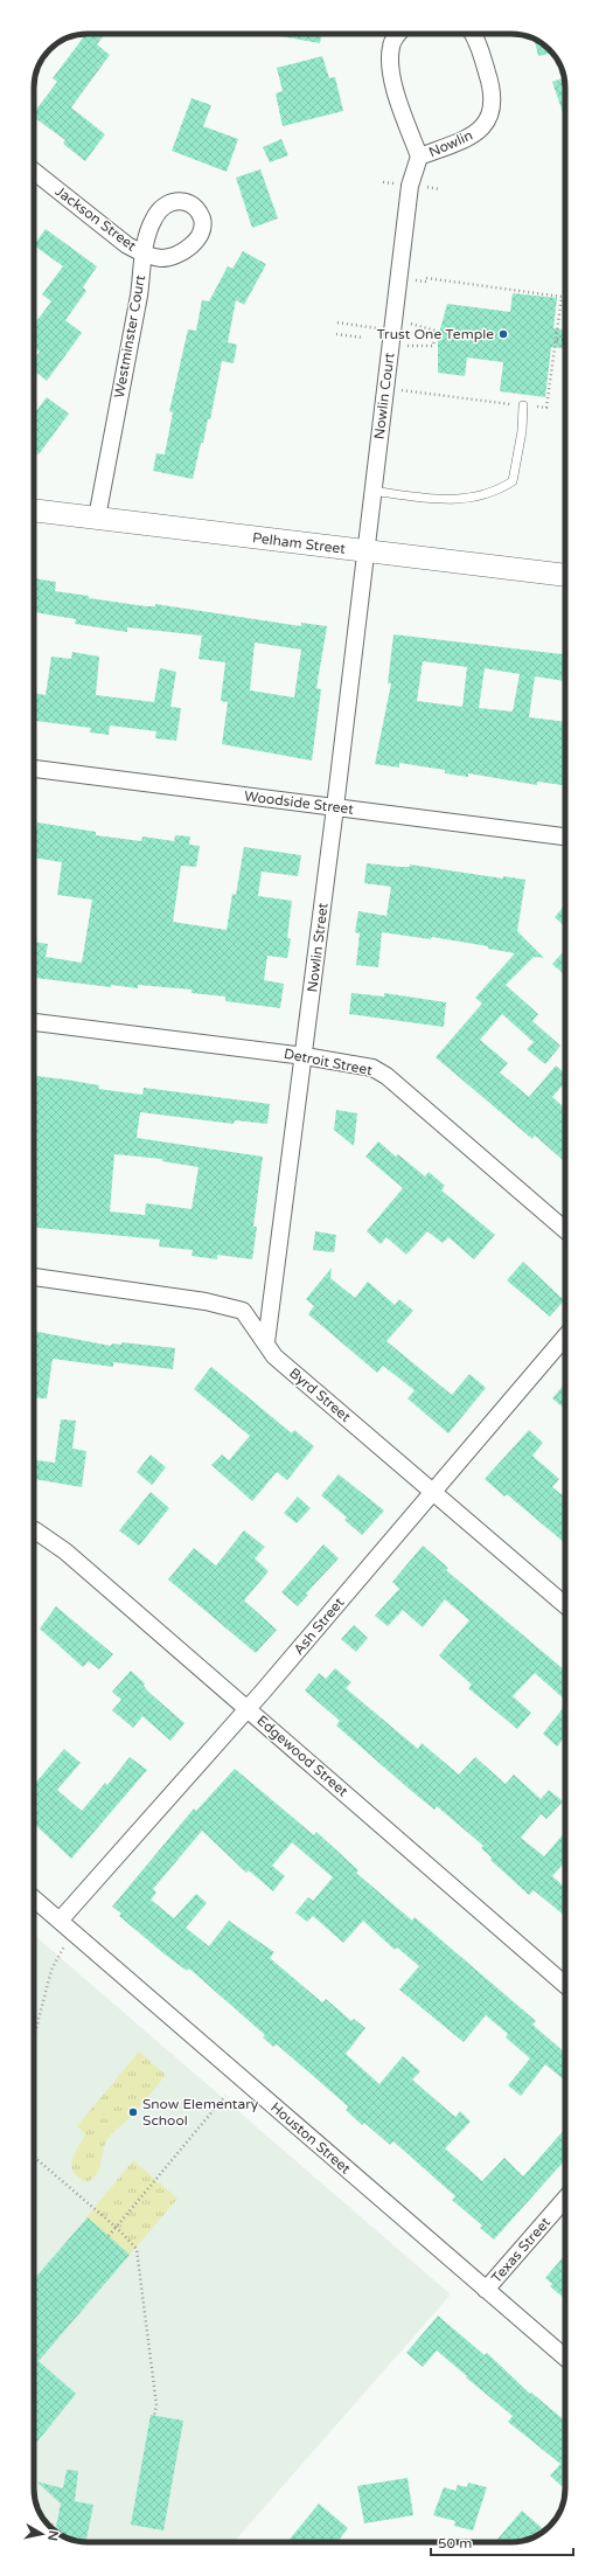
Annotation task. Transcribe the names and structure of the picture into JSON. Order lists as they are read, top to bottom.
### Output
{
  "streets": {
    "street": [
      "Nowlin",
      "Jackson Street",
      "Westminster Court",
      "Nowlin Court",
      "Pelham Street",
      "Woodside Street",
      "Nowlin Street",
      "Detroit Street",
      "Byrd Street",
      "Ash Street",
      "Edgewood Street",
      "Houston Street",
      "Texas Street"
    ]
  },
  "crossings": [
    ["Nowlin", "Nowlin Court"],
    ["Jackson Street", "Westminster Court"],
    ["Westminster Court", "Pelham Street"],
    ["Nowlin Court", "Pelham Street"],
    ["Nowlin Court", "Nowlin Street"],
    ["Pelham Street", "Nowlin Street"],
    ["Woodside Street", "Nowlin Street"],
    ["Nowlin Street", "Detroit Street"],
    ["Nowlin Street", "Byrd Street"],
    ["Byrd Street", "Ash Street"],
    ["Ash Street", "Edgewood Street"],
    ["Ash Street", "Houston Street"],
    ["Houston Street", "Texas Street"]
  ],
  "places": ["Trust One Temple", "Snow Elementary School"],
  "scale_bar": "50 m",
  "north": "right"
}
